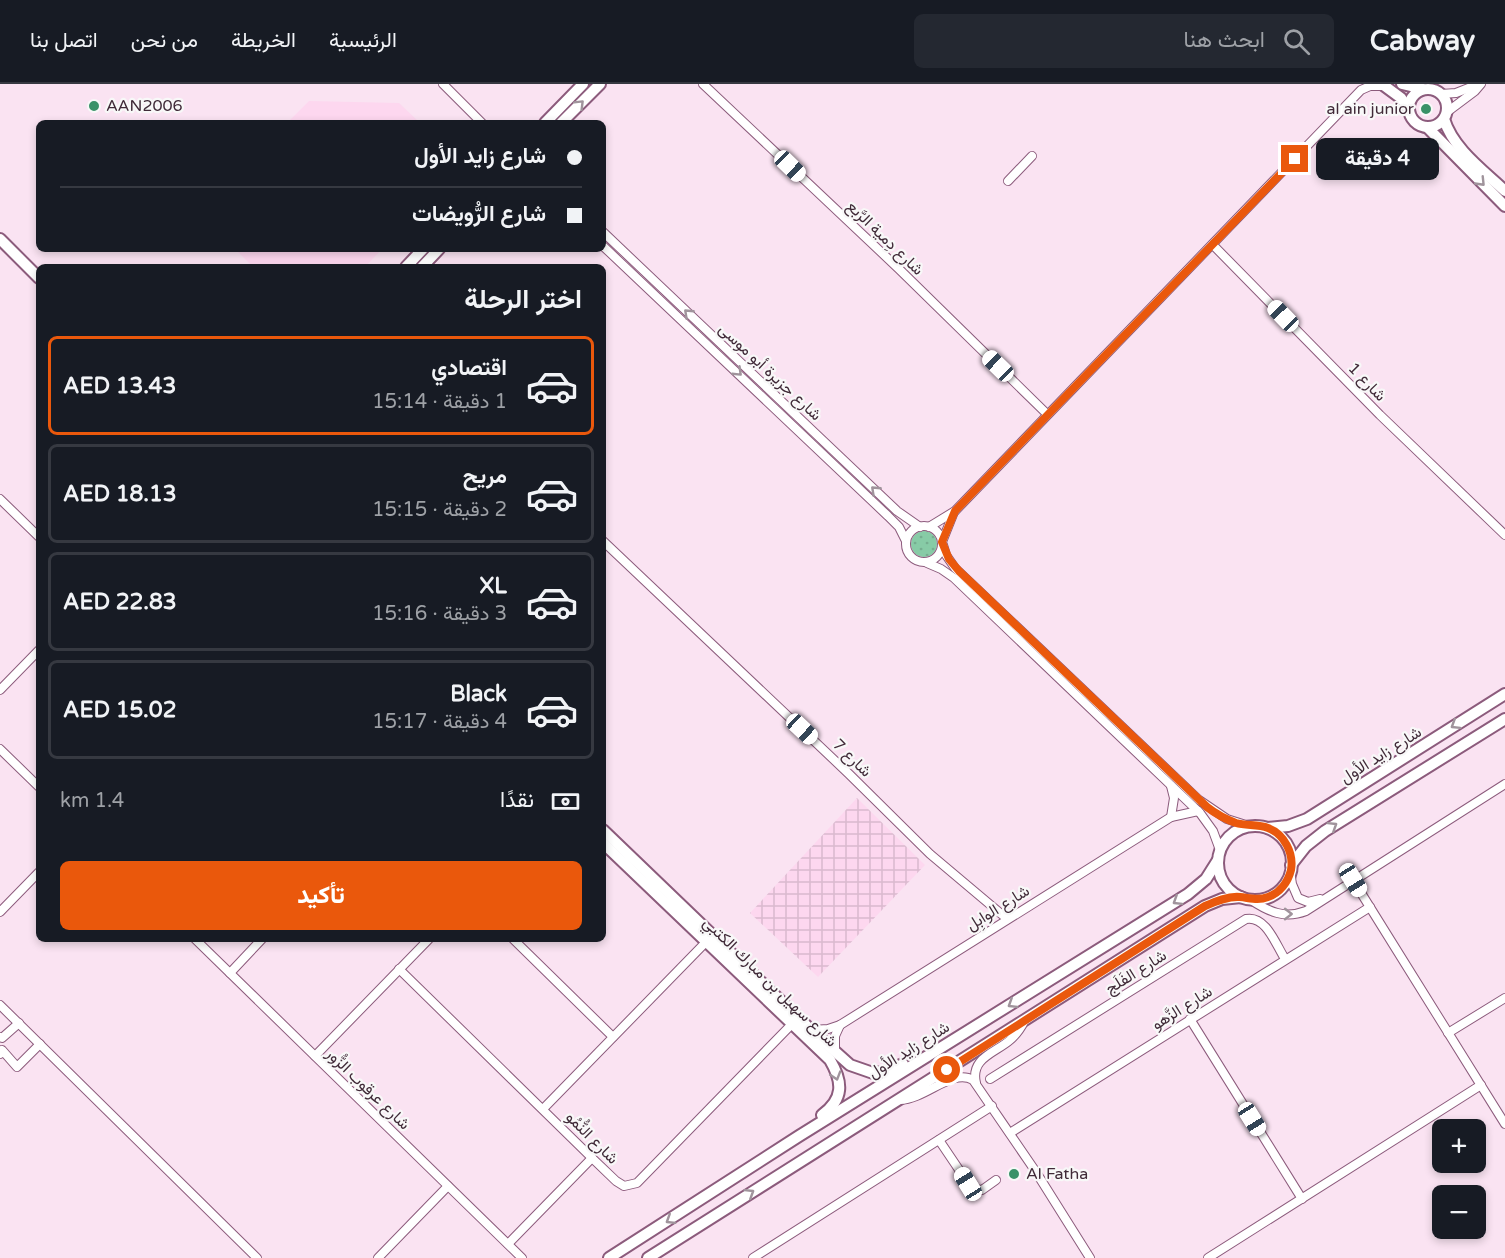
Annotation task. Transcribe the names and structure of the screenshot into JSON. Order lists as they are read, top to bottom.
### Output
{
  "streets": {
    "main road": ["شارع زايد الأول", "شارع سهيل بن مبارك الكتبي"],
    "street": [
      "شارع دِمية الرَّبع",
      "شارع جزيرة أبو موسى",
      "شارع 1",
      "شارع 7",
      "شارع الوابِل",
      "شارع الفَلَج",
      "شارع الزَّهو",
      "شارع عرقوب الزُّور",
      "شارع النُّمُو"
    ]
  },
  "crossings": [
    ["شارع زايد الأول", "شارع سهيل بن مبارك الكتبي"],
    ["شارع 7", "شارع الوابِل"],
    ["شارع الوابِل", "شارع سهيل بن مبارك الكتبي"],
    ["شارع الفَلَج", "شارع الزَّهو"],
    ["شارع سهيل بن مبارك الكتبي", "شارع النُّمُو"]
  ],
  "places": ["AAN2006", "al ain junior", "Al Fatha"],
  "page": {
    "header": "Cabway",
    "search": "ابحث هنا",
    "nav": [
      "الرئيسية",
      "الخريطة",
      "من نحن",
      "اتصل بنا"
    ],
    "banner": ["شارع زايد الأول", "شارع الرُّويضات"],
    "bubble": "4 دقيقة",
    "heading": "اختر الرحلة",
    "list": [
      {
        "name": "اقتصادي",
        "note": "1 دقيقة · 15:14",
        "value": "AED 13.43"
      },
      {
        "name": "مريح",
        "note": "2 دقيقة · 15:15",
        "value": "AED 18.13"
      },
      {
        "name": "XL",
        "note": "3 دقيقة · 15:16",
        "value": "AED 22.83"
      },
      {
        "name": "Black",
        "note": "4 دقيقة · 15:17",
        "value": "AED 15.02"
      }
    ],
    "pay": ["نقدًا", "1.4 km"],
    "buttons": "تأكيد",
    "map_buttons": ["+", "−"]
  }
}
